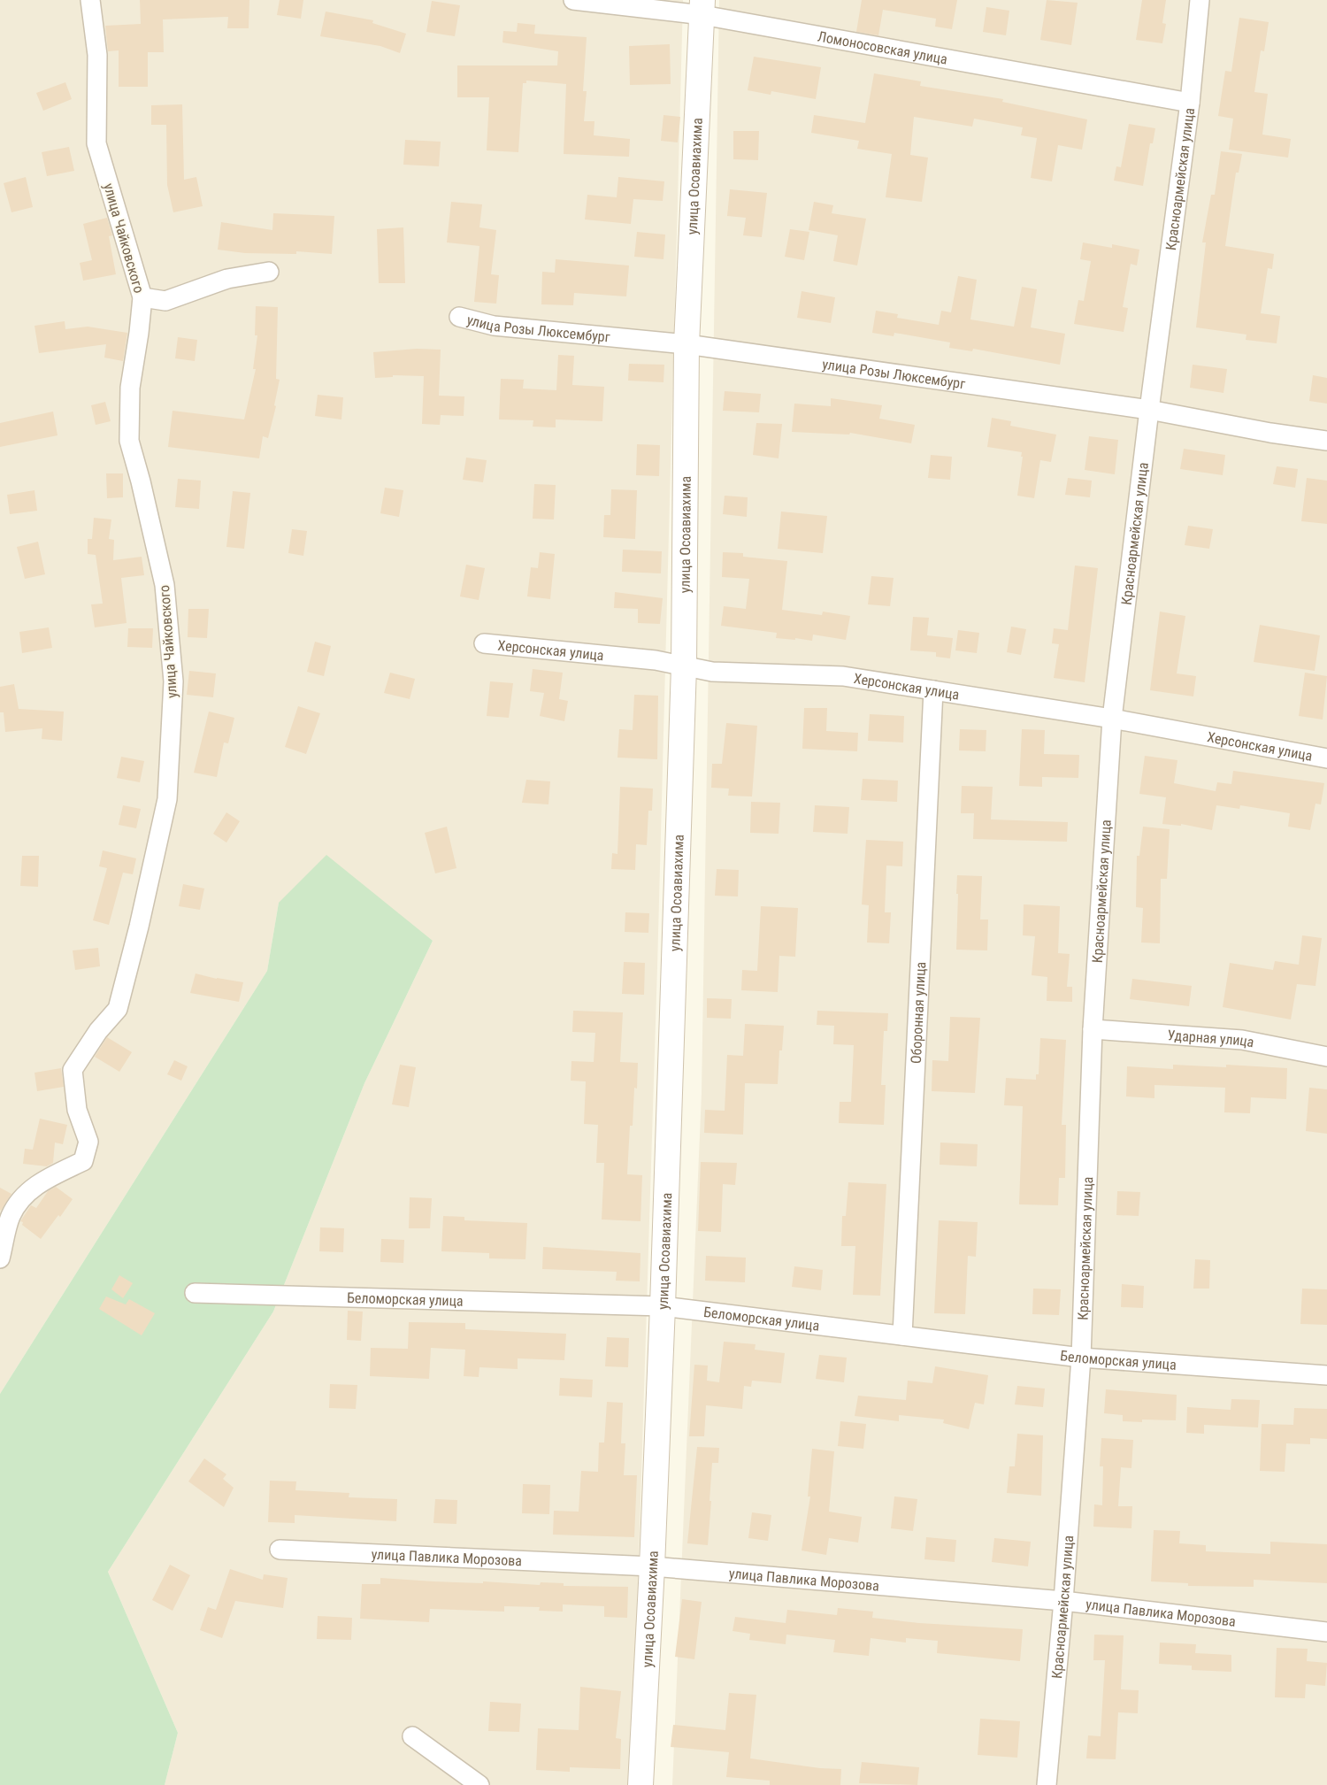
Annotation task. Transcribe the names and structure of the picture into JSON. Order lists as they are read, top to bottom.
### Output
{
  "streets": {
    "street": [
      "Ломоносовская улица",
      "улица Осоавиахима",
      "Красноармейская улица",
      "улица Чайковского",
      "улица Розы Люксембург",
      "Херсонская улица",
      "Оборонная улица",
      "Ударная улица",
      "Беломорская улица",
      "улица Павлика Морозова"
    ]
  },
  "crossings": [
    ["Ломоносовская улица", "улица Осоавиахима"],
    ["Ломоносовская улица", "Красноармейская улица"],
    ["улица Осоавиахима", "улица Розы Люксембург"],
    ["улица Осоавиахима", "Херсонская улица"],
    ["улица Осоавиахима", "Беломорская улица"],
    ["улица Осоавиахима", "улица Павлика Морозова"],
    ["Красноармейская улица", "улица Розы Люксембург"],
    ["Красноармейская улица", "Херсонская улица"],
    ["Красноармейская улица", "Ударная улица"],
    ["Красноармейская улица", "Беломорская улица"],
    ["Красноармейская улица", "улица Павлика Морозова"],
    ["Херсонская улица", "Оборонная улица"],
    ["Оборонная улица", "Беломорская улица"]
  ]
}
